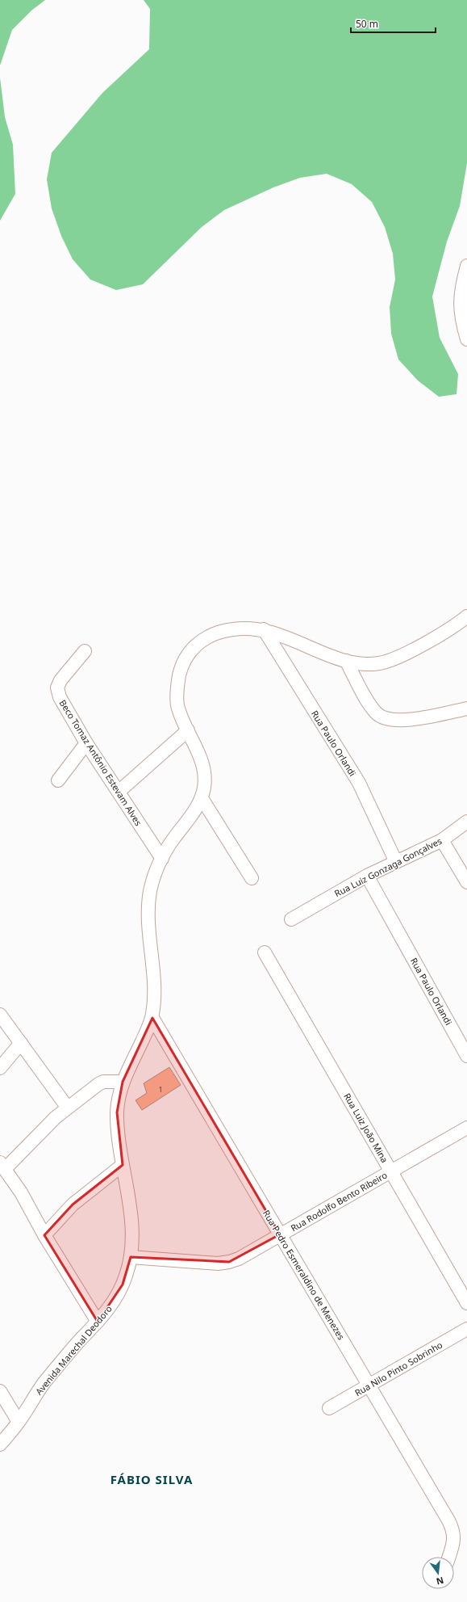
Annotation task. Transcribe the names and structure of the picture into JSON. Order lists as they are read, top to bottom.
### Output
{
  "streets": {
    "street": [
      "Rua Paulo Orlandi",
      "Beco Tomaz Antônio Estevam Alves",
      "Rua Luiz Gonzaga Gonçalves",
      "Rua Luiz João Mina",
      "Rua Rodolfo Bento Ribeiro",
      "Rua Pedro Esmeraldino de Menezes",
      "Avenida Marechal Deodoro",
      "Rua Nilo Pinto Sobrinho"
    ]
  },
  "crossings": [
    ["Rua Paulo Orlandi", "Rua Luiz Gonzaga Gonçalves"],
    ["Rua Paulo Orlandi", "Avenida Marechal Deodoro"],
    ["Beco Tomaz Antônio Estevam Alves", "Avenida Marechal Deodoro"],
    ["Rua Luiz João Mina", "Rua Rodolfo Bento Ribeiro"],
    ["Rua Rodolfo Bento Ribeiro", "Rua Pedro Esmeraldino de Menezes"],
    ["Rua Rodolfo Bento Ribeiro", "Avenida Marechal Deodoro"],
    ["Rua Pedro Esmeraldino de Menezes", "Avenida Marechal Deodoro"],
    ["Rua Pedro Esmeraldino de Menezes", "Rua Nilo Pinto Sobrinho"]
  ],
  "districts": ["FÁBIO SILVA"],
  "house_numbers": ["1"],
  "scale_bar": "50 m",
  "north": "bottom"
}
